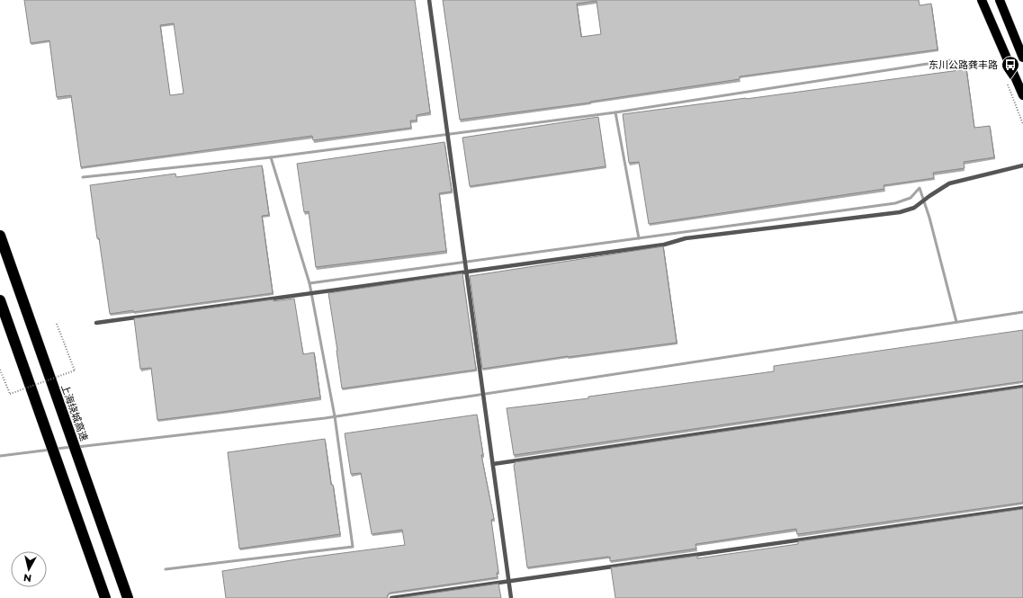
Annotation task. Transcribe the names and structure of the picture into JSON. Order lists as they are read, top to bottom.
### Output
{
  "streets": {
    "highway": ["上海绕城高速"]
  },
  "places": {
    "bus stop": ["东川公路龚丰路"]
  },
  "north": "bottom"
}
